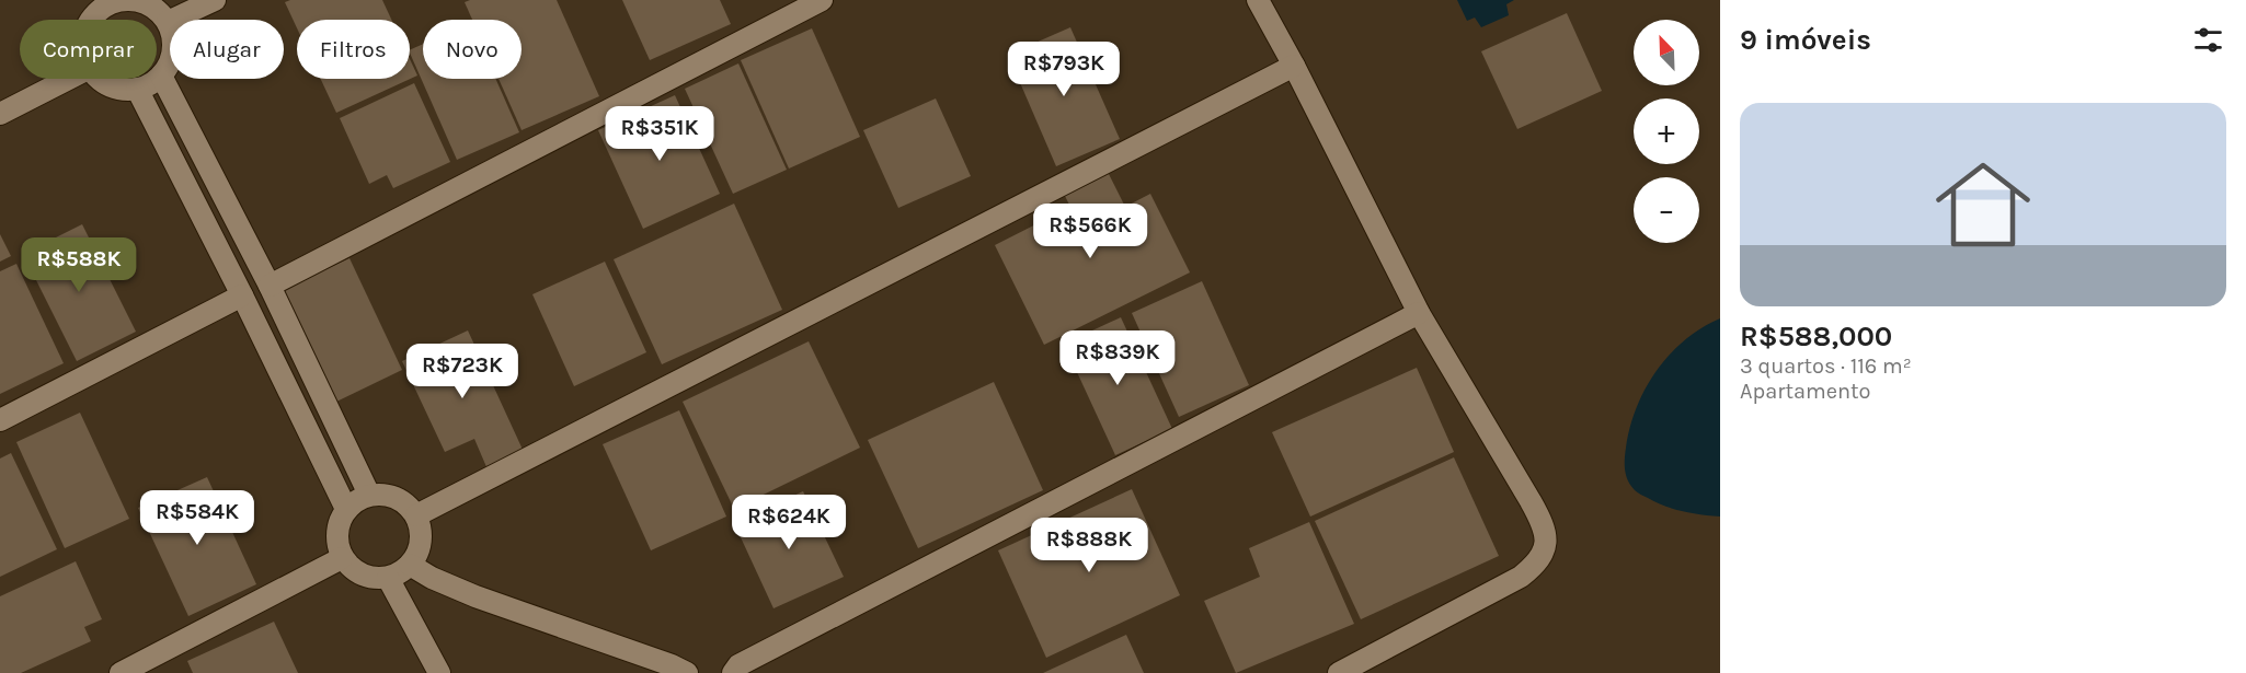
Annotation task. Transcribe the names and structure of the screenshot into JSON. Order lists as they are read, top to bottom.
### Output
{
  "north": "top left",
  "page": {
    "heading": "9 imóveis",
    "map_buttons": ["+", "−"],
    "chip": [
      "Comprar",
      "Alugar",
      "Filtros",
      "Novo"
    ],
    "price": [
      "R$793K",
      "R$351K",
      "R$566K",
      "R$588K",
      "R$839K",
      "R$723K",
      "R$584K",
      "R$624K",
      "R$888K"
    ],
    "list": [
      {
        "name": "R$588,000",
        "note": "3 quartos · 116 m² · Apartamento"
      }
    ]
  }
}
